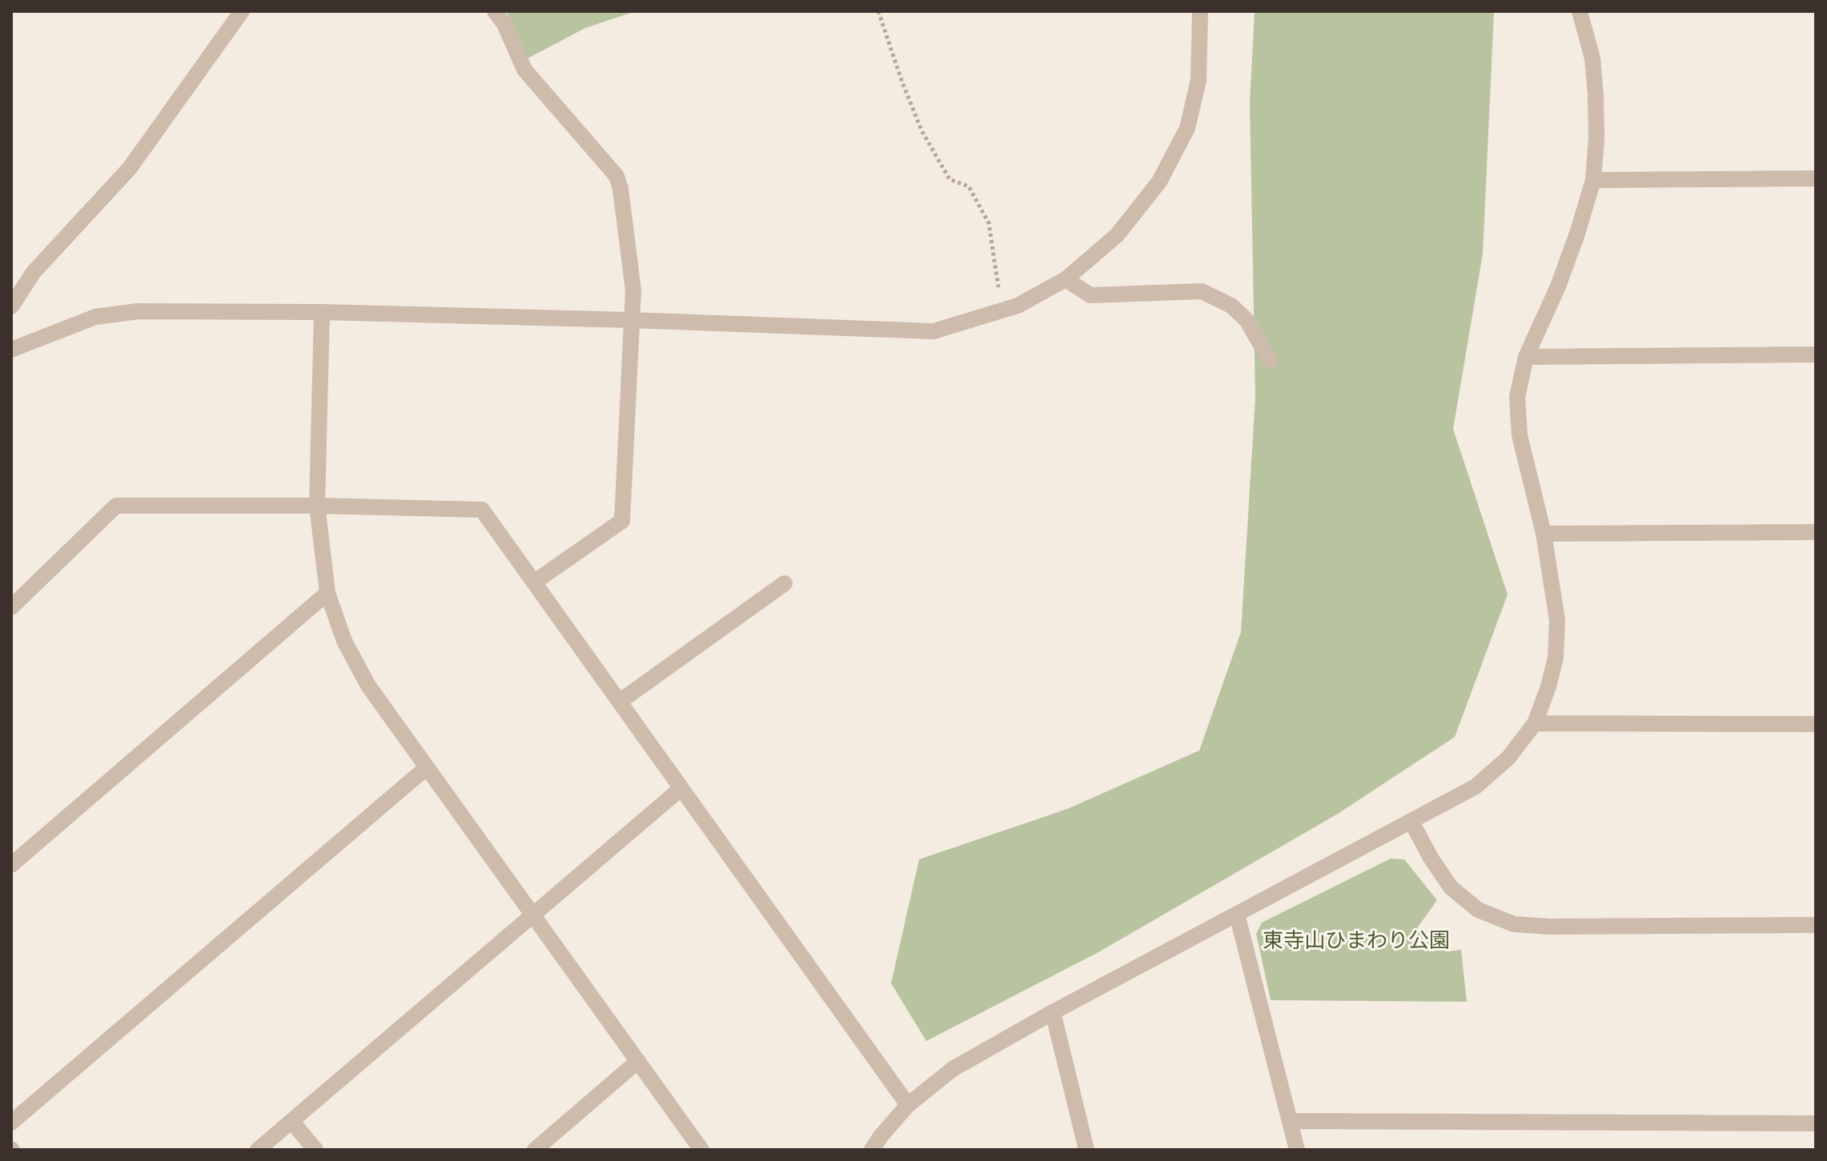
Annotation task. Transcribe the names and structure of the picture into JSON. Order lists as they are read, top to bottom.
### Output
{
  "parks": ["東寺山ひまわり公園"]
}
